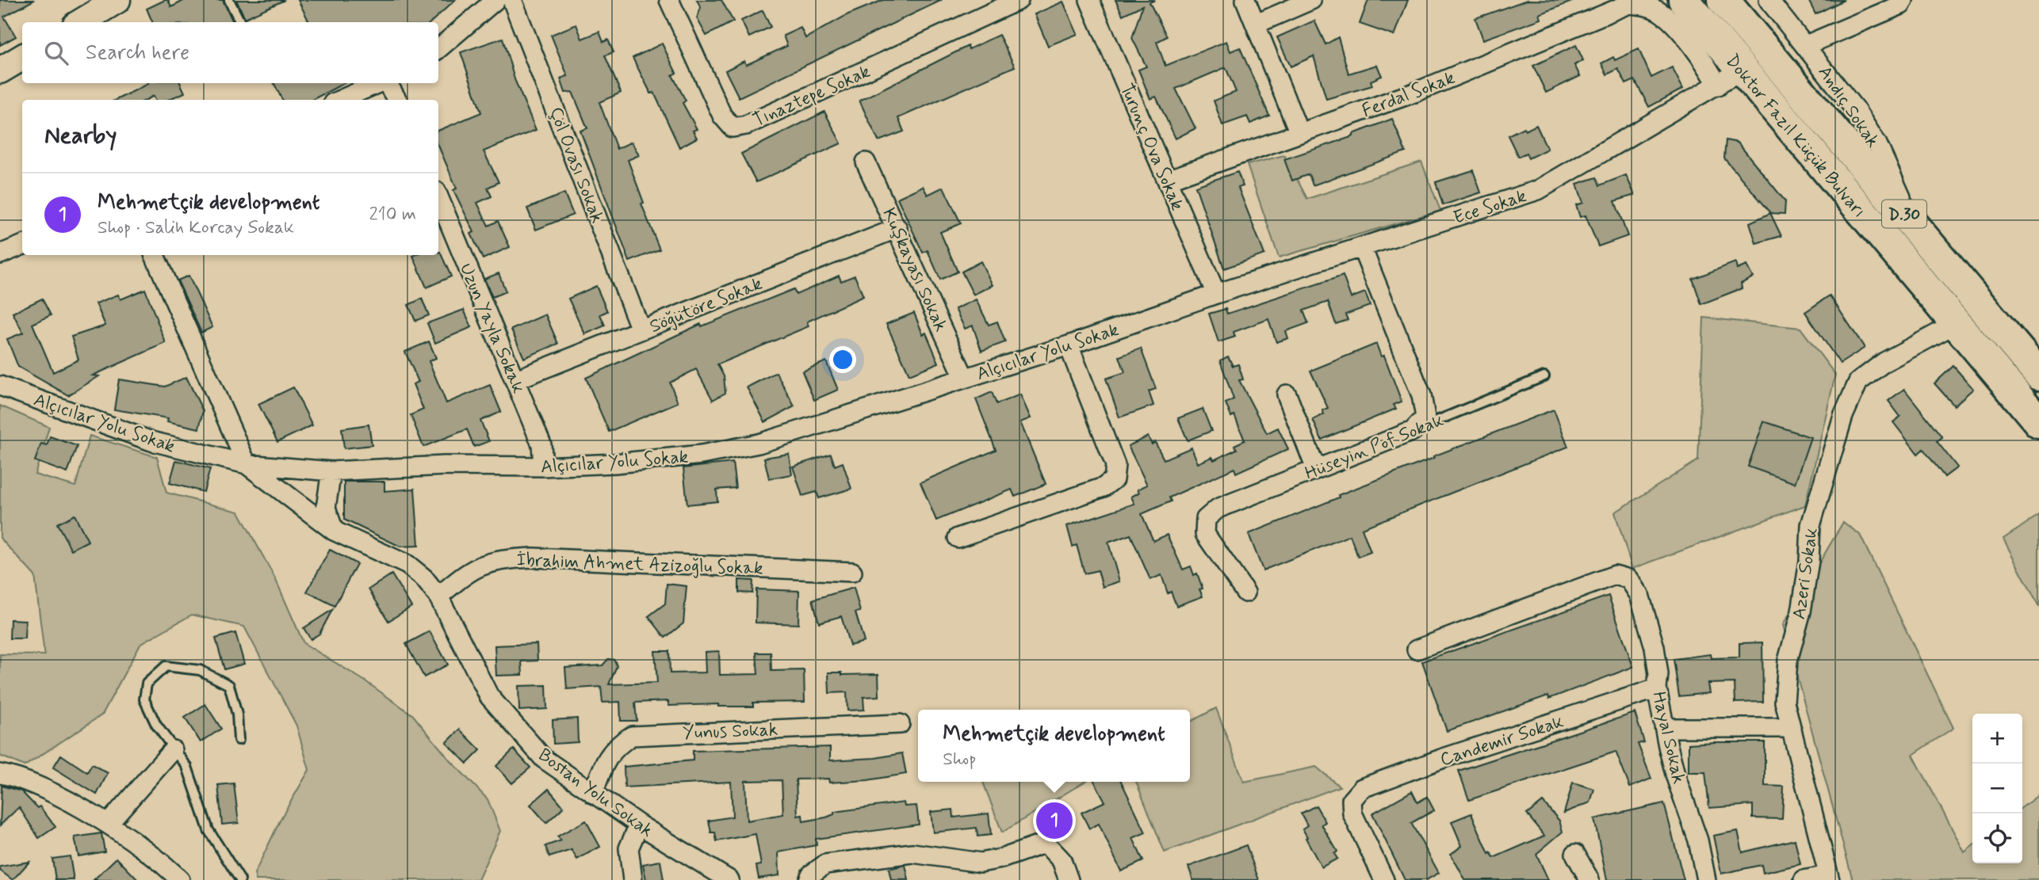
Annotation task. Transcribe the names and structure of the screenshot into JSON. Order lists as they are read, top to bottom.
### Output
{
  "streets": {
    "highway": ["Doktor Fazıl Küçük Bulvarı", "D.30"],
    "street": [
      "Ferdal Sokak",
      "Tınaztepe Sokak",
      "Andıç Sokak",
      "Turunç Ova Sokak",
      "Çöl Ovası Sokak",
      "Ece Sokak",
      "Kuşkayası Sokak",
      "Söğütöre Sokak",
      "Uzun Yayla Sokak",
      "Alçıcılar Yolu Sokak",
      "Hüseyin Pof Sokak",
      "İbrahim Ahmet Azizoğlu Sokak",
      "Azeri Sokak",
      "Yunus Sokak",
      "Hayal Sokak",
      "Candemir Sokak",
      "Bostan Yolu Sokak"
    ]
  },
  "crossings": [
    ["Ferdal Sokak", "Doktor Fazıl Küçük Bulvarı"],
    ["Ferdal Sokak", "Turunç Ova Sokak"],
    ["Ferdal Sokak", "Ece Sokak"],
    ["Andıç Sokak", "Doktor Fazıl Küçük Bulvarı"],
    ["Doktor Fazıl Küçük Bulvarı", "Ece Sokak"],
    ["Doktor Fazıl Küçük Bulvarı", "Azeri Sokak"],
    ["Turunç Ova Sokak", "Ece Sokak"],
    ["Turunç Ova Sokak", "Alçıcılar Yolu Sokak"],
    ["Çöl Ovası Sokak", "Söğütöre Sokak"],
    ["Ece Sokak", "Alçıcılar Yolu Sokak"],
    ["Kuşkayası Sokak", "Söğütöre Sokak"],
    ["Kuşkayası Sokak", "Alçıcılar Yolu Sokak"],
    ["Söğütöre Sokak", "Uzun Yayla Sokak"],
    ["Uzun Yayla Sokak", "Alçıcılar Yolu Sokak"],
    ["Alçıcılar Yolu Sokak", "Bostan Yolu Sokak"],
    ["İbrahim Ahmet Azizoğlu Sokak", "Bostan Yolu Sokak"],
    ["Yunus Sokak", "Bostan Yolu Sokak"],
    ["Hayal Sokak", "Candemir Sokak"]
  ],
  "page": {
    "search": "Search here",
    "heading": "Nearby",
    "list": [
      {
        "mark": "1",
        "name": "Mehmetçik development",
        "note": "Shop · Salih Korcay Sokak",
        "value": "210 m"
      }
    ],
    "popup": ["Mehmetçik development", "Shop"],
    "map_buttons": ["+", "−"],
    "pins": "1"
  }
}
